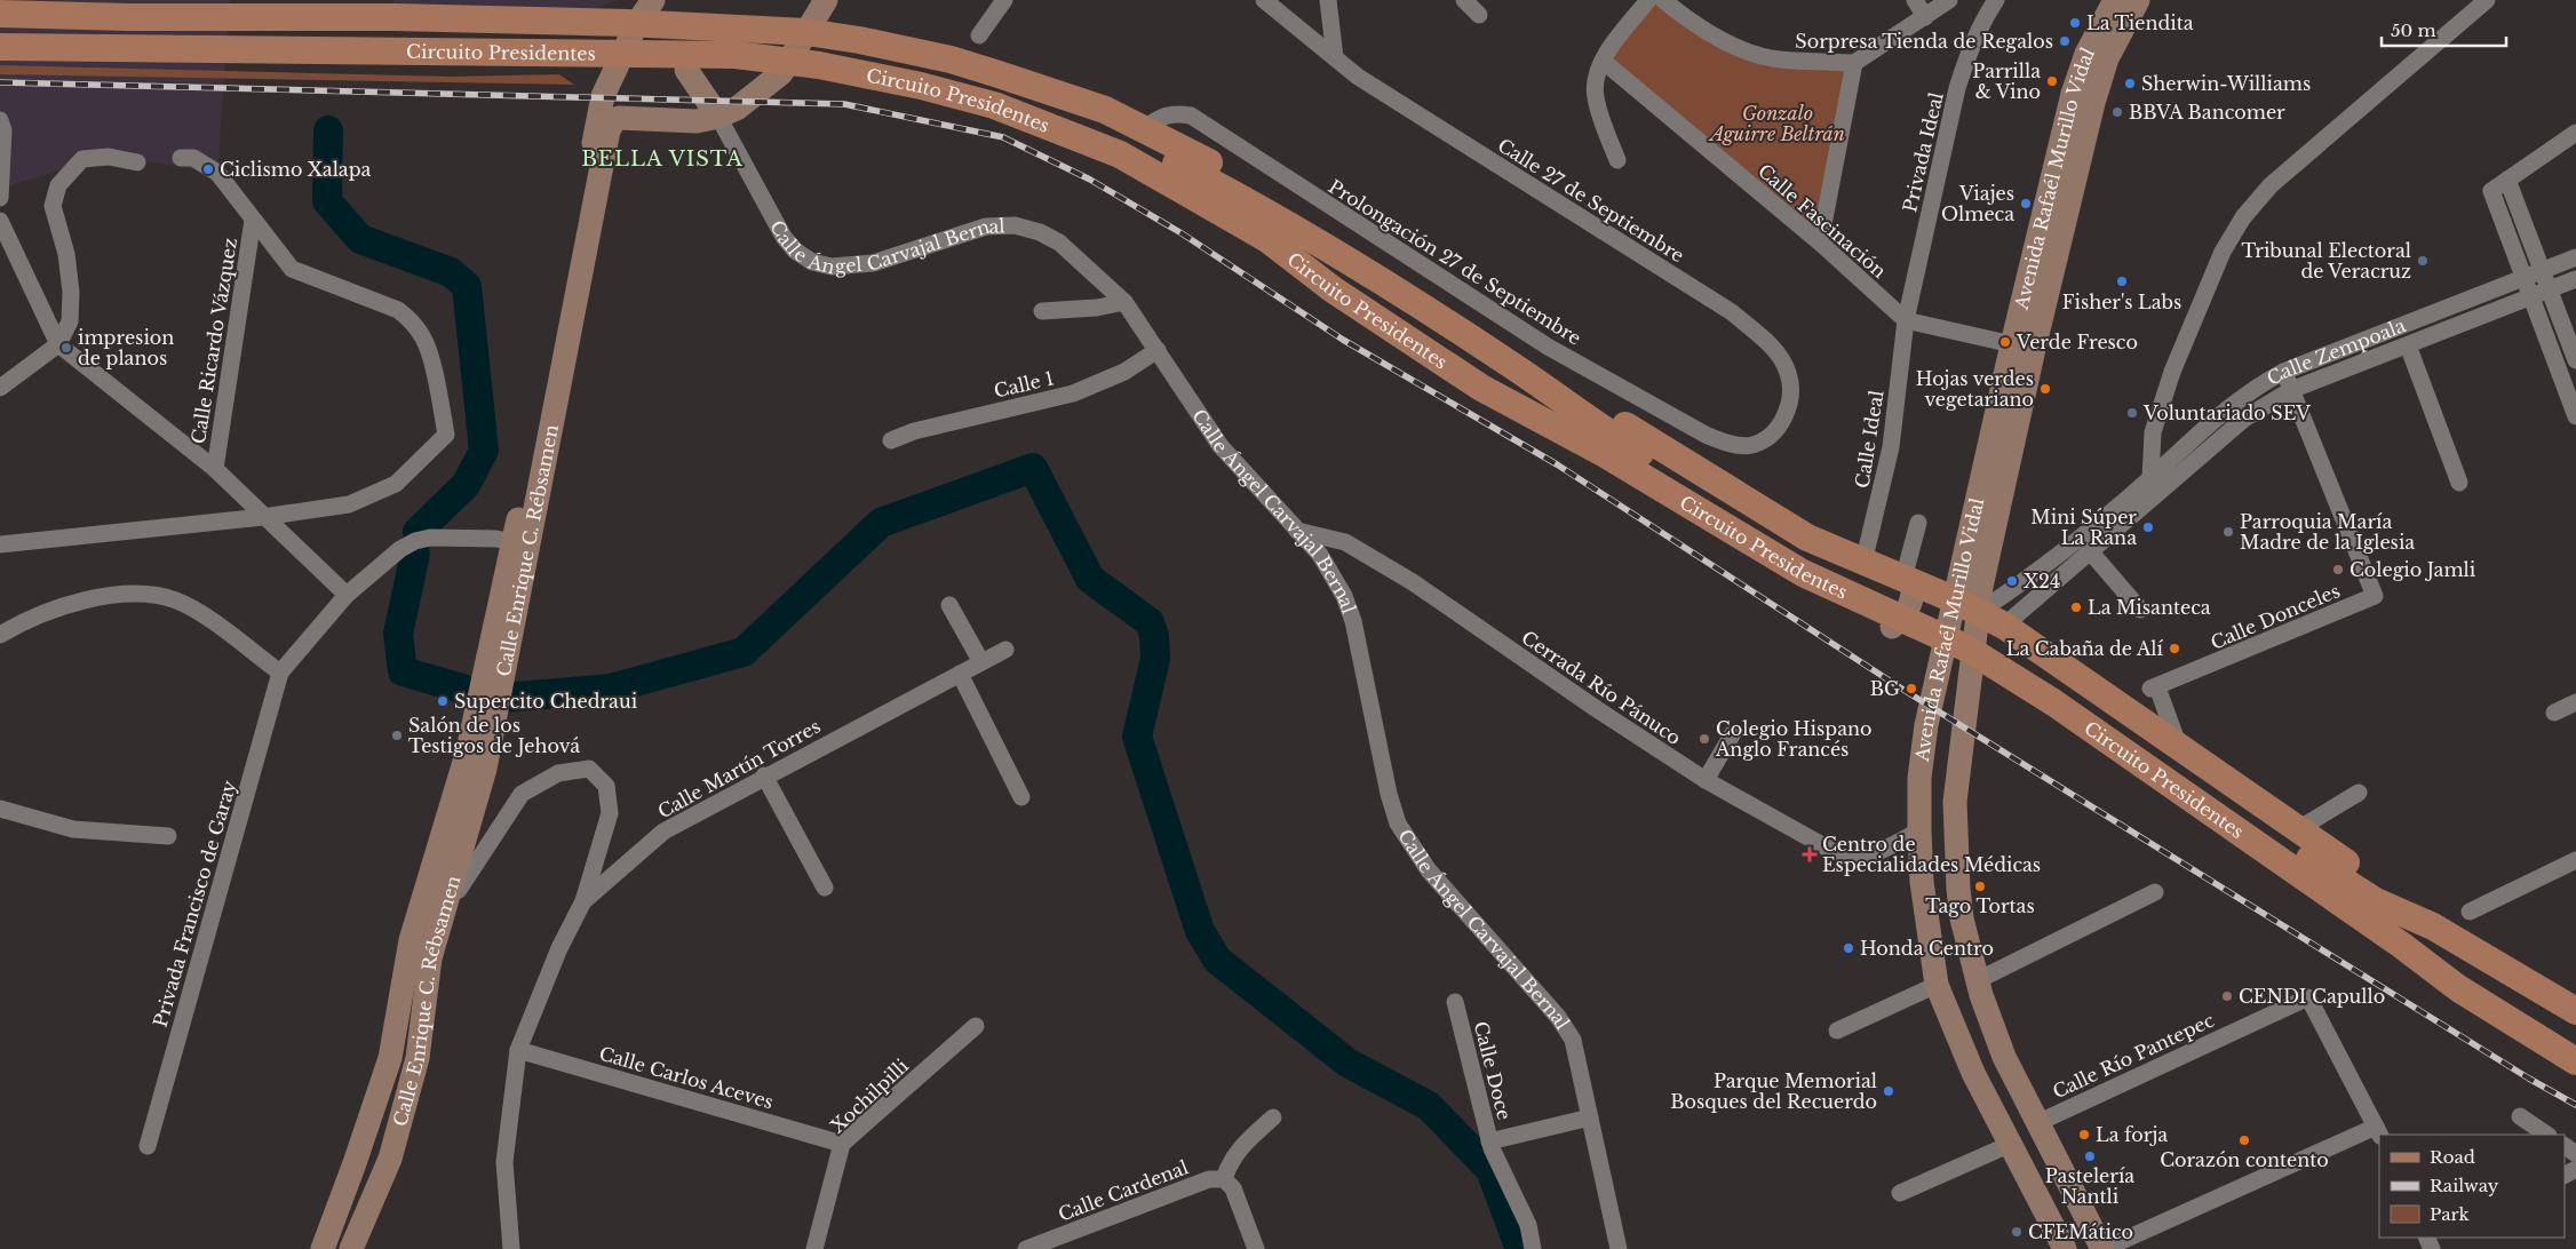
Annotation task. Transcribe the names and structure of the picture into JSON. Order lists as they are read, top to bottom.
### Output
{
  "streets": {
    "main road": [
      "Circuito Presidentes",
      "Avenida Rafaél Murillo Vidal",
      "Calle Ángel Carvajal Bernal",
      "Calle Zempoala",
      "Calle Enrique C. Rébsamen"
    ],
    "street": [
      "Privada Ideal",
      "Calle 27 de Septiembre",
      "Calle Fascinación",
      "Prolongación 27 de Septiembre",
      "Calle Ricardo Vázquez",
      "Calle 1",
      "Calle Ideal",
      "Calle Donceles",
      "Cerrada Río Pánuco",
      "Calle Martín Torres",
      "Privada Francisco de Garay",
      "Calle Río Pantepec",
      "Calle Doce",
      "Calle Carlos Aceves",
      "Xochilpilli",
      "Calle Cardenal"
    ]
  },
  "crossings": [
    ["Privada Ideal", "Calle Fascinación"],
    ["Privada Ideal", "Calle Ideal"],
    ["Avenida Rafaél Murillo Vidal", "Calle Fascinación"],
    ["Avenida Rafaél Murillo Vidal", "Calle Zempoala"],
    ["Avenida Rafaél Murillo Vidal", "Cerrada Río Pánuco"],
    ["Avenida Rafaél Murillo Vidal", "Calle Río Pantepec"],
    ["Calle 27 de Septiembre", "Prolongación 27 de Septiembre"],
    ["Calle Ángel Carvajal Bernal", "Calle 1"],
    ["Calle Ángel Carvajal Bernal", "Calle Enrique C. Rébsamen"],
    ["Calle Ángel Carvajal Bernal", "Cerrada Río Pánuco"],
    ["Calle Fascinación", "Calle Ideal"],
    ["Calle Zempoala", "Calle Donceles"],
    ["Calle Martín Torres", "Calle Carlos Aceves"],
    ["Calle Carlos Aceves", "Xochilpilli"]
  ],
  "districts": ["BELLA VISTA"],
  "parks": ["Gonzalo Aguirre Beltrán"],
  "places": {
    "other": [
      "La Tiendita",
      "Sorpresa Tienda de Regalos",
      "Parrilla & Vino",
      "Sherwin-Williams",
      "BBVA Bancomer",
      "Ciclismo Xalapa",
      "Viajes Olmeca",
      "Tribunal Electoral de Veracruz",
      "Fisher's Labs",
      "Verde Fresco",
      "impresion de planos",
      "Hojas verdes vegetariano",
      "Voluntariado SEV",
      "Mini Súper La Rana",
      "Parroquia María Madre de la Iglesia",
      "Colegio Jamli",
      "X24",
      "La Misanteca",
      "La Cabaña de Alí",
      "BG",
      "Supercito Chedraui",
      "Salón de los Testigos de Jehová",
      "Colegio Hispano Anglo Francés",
      "Tago Tortas",
      "Honda Centro",
      "CENDI Capullo",
      "Parque Memorial Bosques del Recuerdo",
      "La forja",
      "Corazón contento",
      "Pastelería Nantli",
      "CFEMático"
    ],
    "health": ["Centro de Especialidades Médicas"]
  },
  "legend": ["Road", "Railway", "Park"],
  "scale_bar": "50 m"
}
